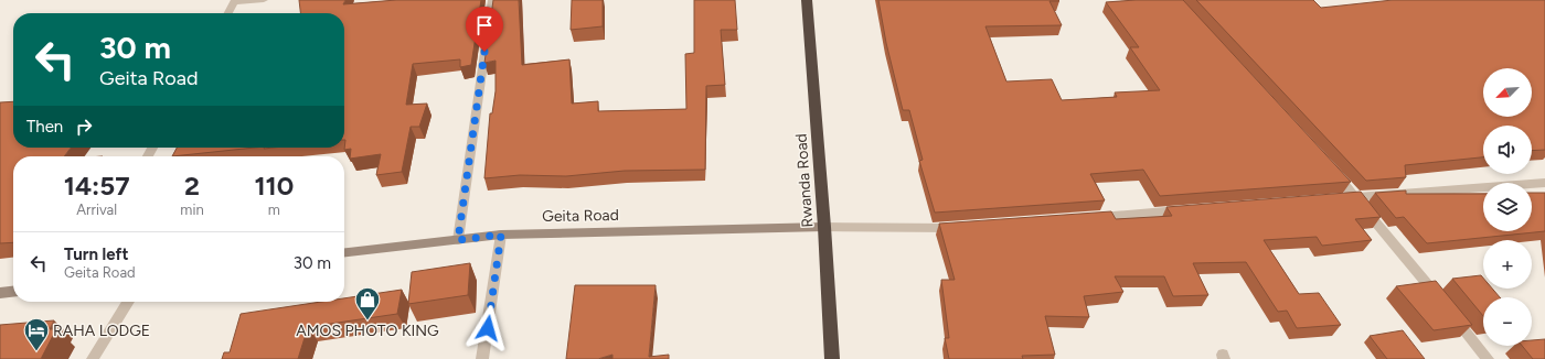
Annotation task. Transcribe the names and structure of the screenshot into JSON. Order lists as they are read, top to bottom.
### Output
{
  "streets": {
    "highway": ["Rwanda Road"],
    "main road": ["Geita Road"]
  },
  "crossings": [
    ["Rwanda Road", "Geita Road"]
  ],
  "places": {
    "shop": ["AMOS PHOTO KING"],
    "hotel": ["RAHA LODGE"]
  },
  "north": "bottom left",
  "page": {
    "turn": ["30 m", "Geita Road"],
    "map_buttons": ["+", "−"],
    "then": "Then",
    "eta": [
      "14:57",
      "Arrival",
      "2",
      "min",
      "110",
      "m"
    ],
    "list": [
      {
        "name": "Turn left",
        "note": "Geita Road",
        "value": "30 m"
      }
    ]
  }
}
